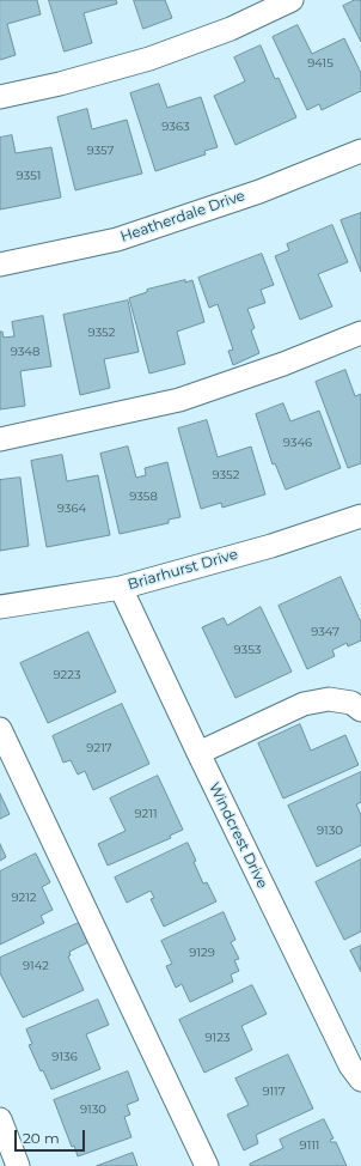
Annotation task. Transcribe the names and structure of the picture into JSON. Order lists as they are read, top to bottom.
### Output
{
  "streets": {
    "street": ["Heatherdale Drive", "Briarhurst Drive", "Windcrest Drive"]
  },
  "crossings": [
    ["Briarhurst Drive", "Windcrest Drive"]
  ],
  "house_numbers": [
    "9415",
    "9363",
    "9357",
    "9351",
    "9352",
    "9348",
    "9346",
    "9352",
    "9358",
    "9364",
    "9347",
    "9353",
    "9223",
    "9217",
    "9211",
    "9130",
    "9212",
    "9129",
    "9142",
    "9123",
    "9136",
    "9117",
    "9130",
    "9111"
  ],
  "scale_bar": "20 m"
}
